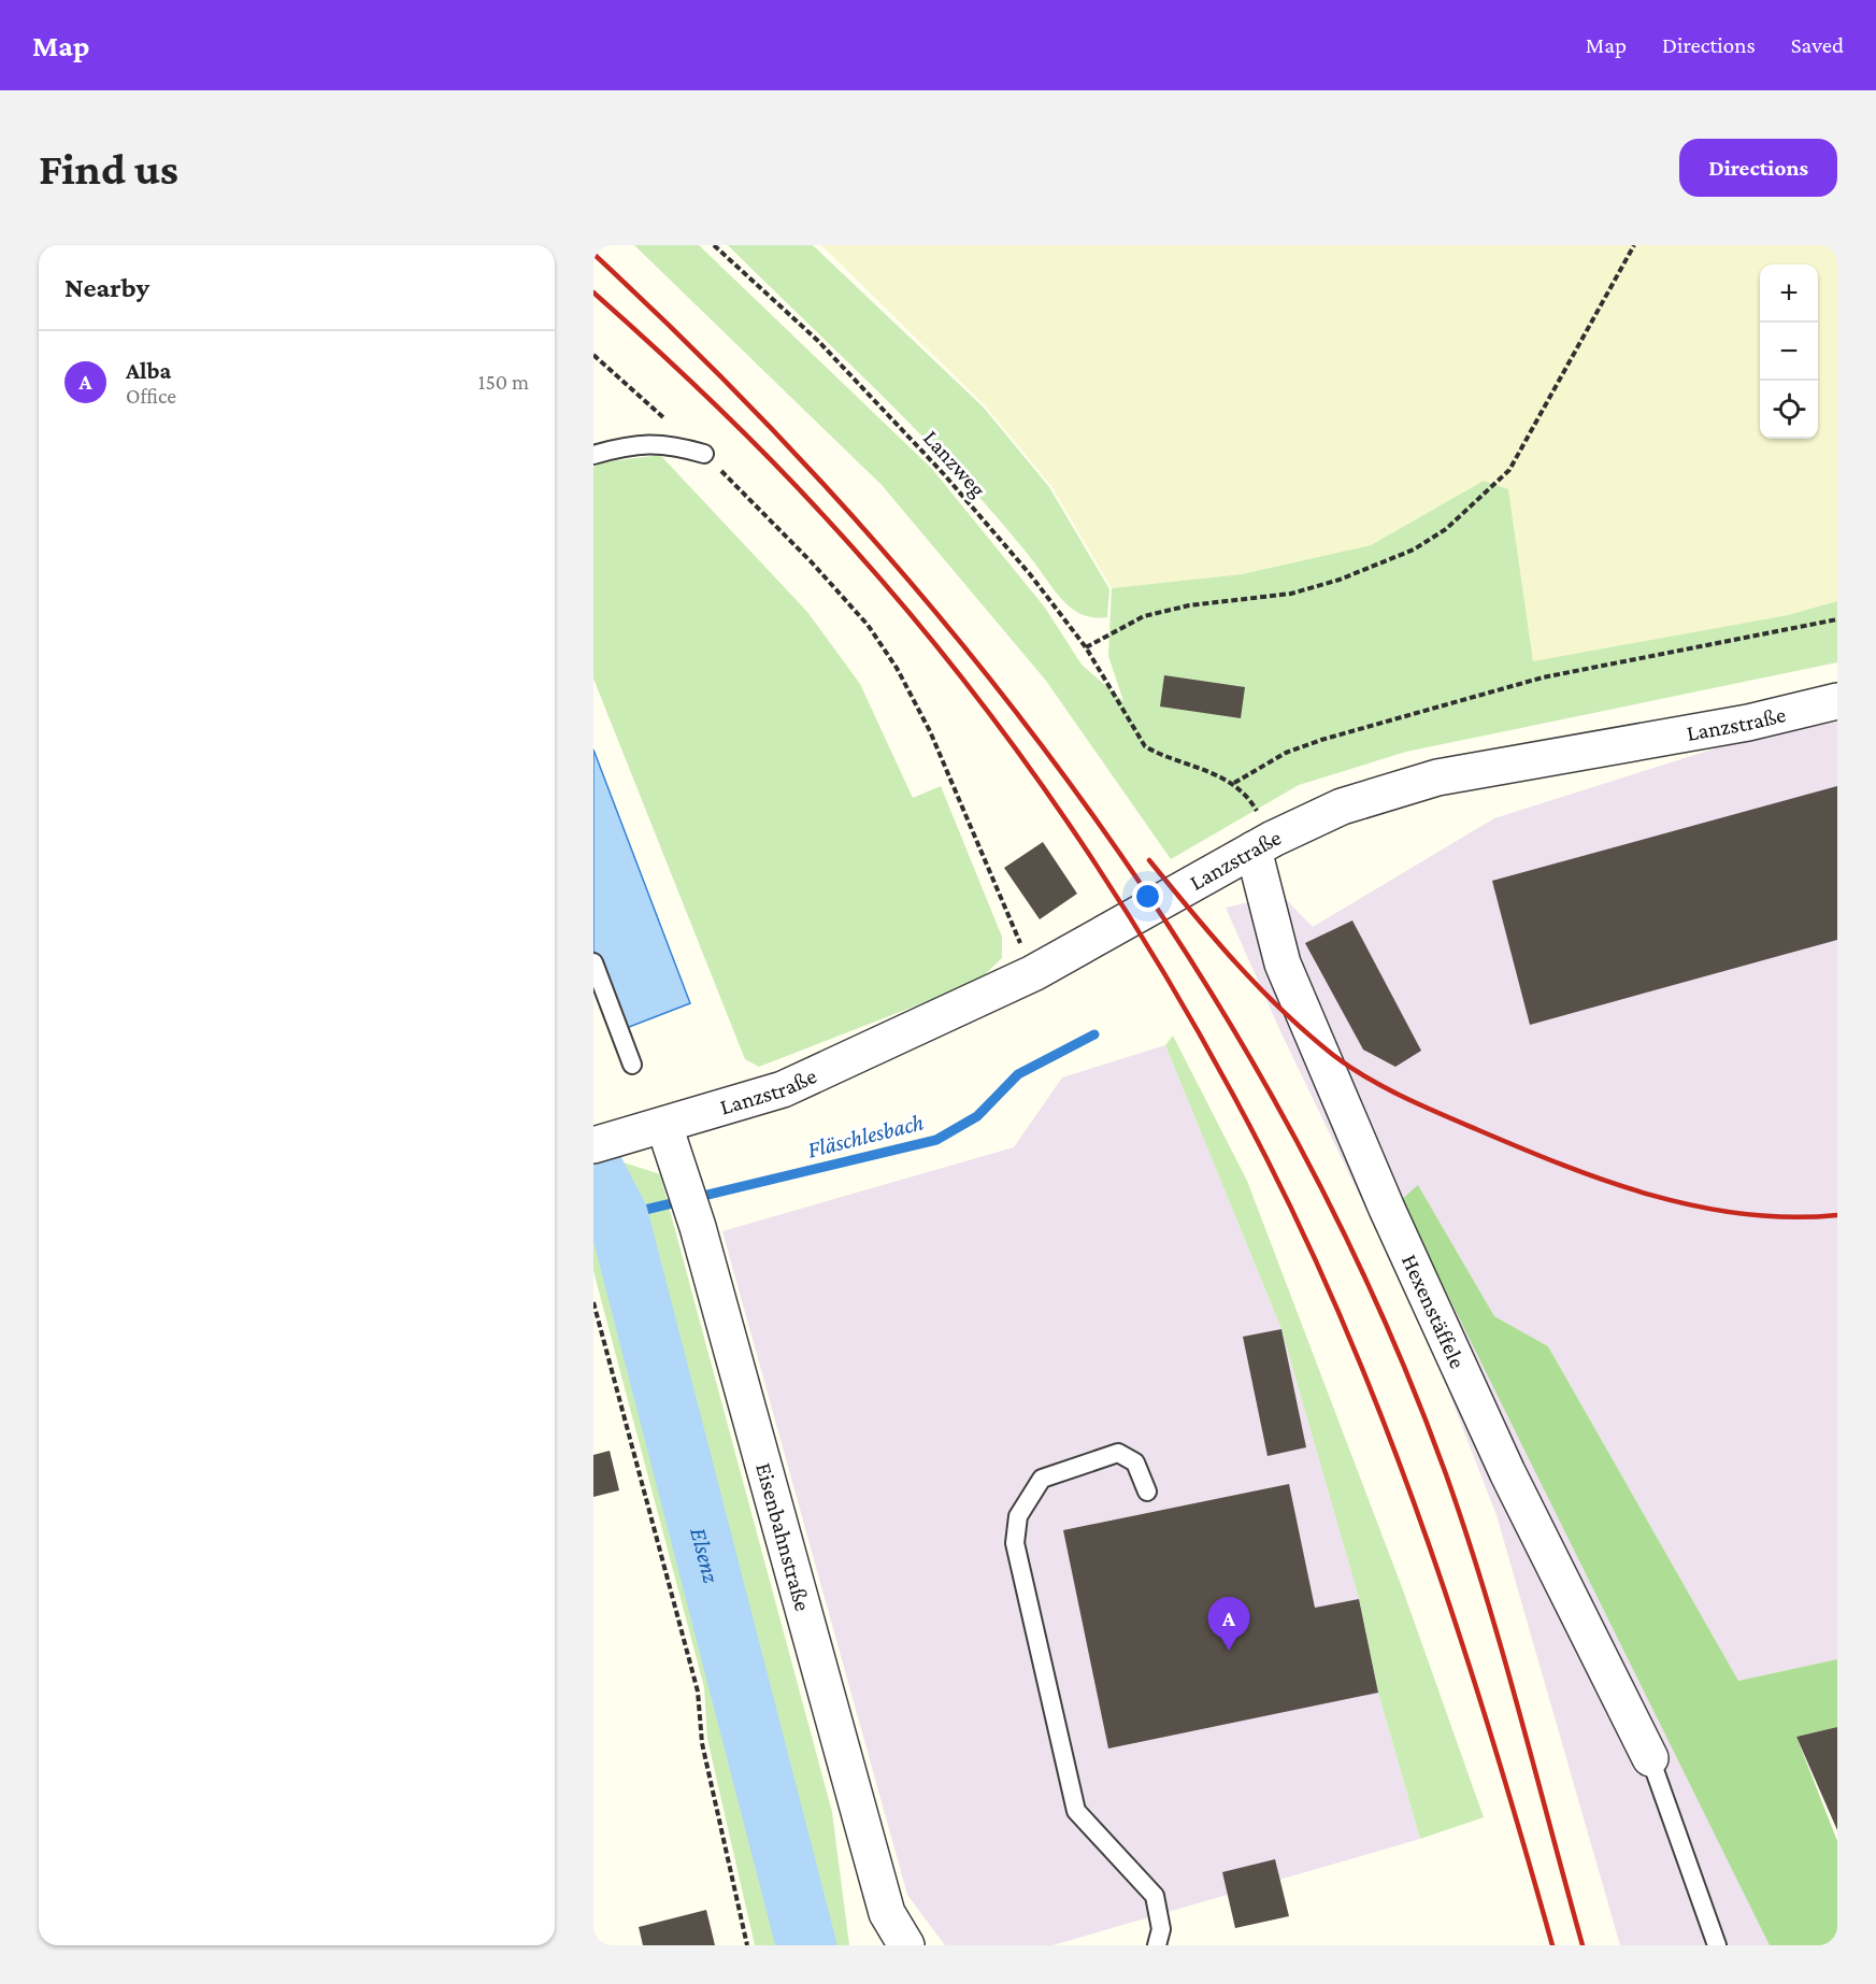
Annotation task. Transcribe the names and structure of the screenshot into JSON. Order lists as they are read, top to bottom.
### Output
{
  "streets": {
    "street": ["Lanzstraße", "Hexenstäffele", "Eisenbahnstraße"],
    "path": ["Lanzweg"]
  },
  "crossings": [
    ["Lanzstraße", "Hexenstäffele"],
    ["Lanzstraße", "Eisenbahnstraße"]
  ],
  "water": ["Fläschlesbach", "Elsenz"],
  "page": {
    "header": "Map",
    "nav": ["Map", "Directions", "Saved"],
    "buttons": "Directions",
    "title": "Find us",
    "heading": "Nearby",
    "map_buttons": ["+", "−"],
    "list": [
      {
        "mark": "A",
        "name": "Alba",
        "note": "Office",
        "value": "150 m"
      }
    ],
    "pins": "A"
  }
}
